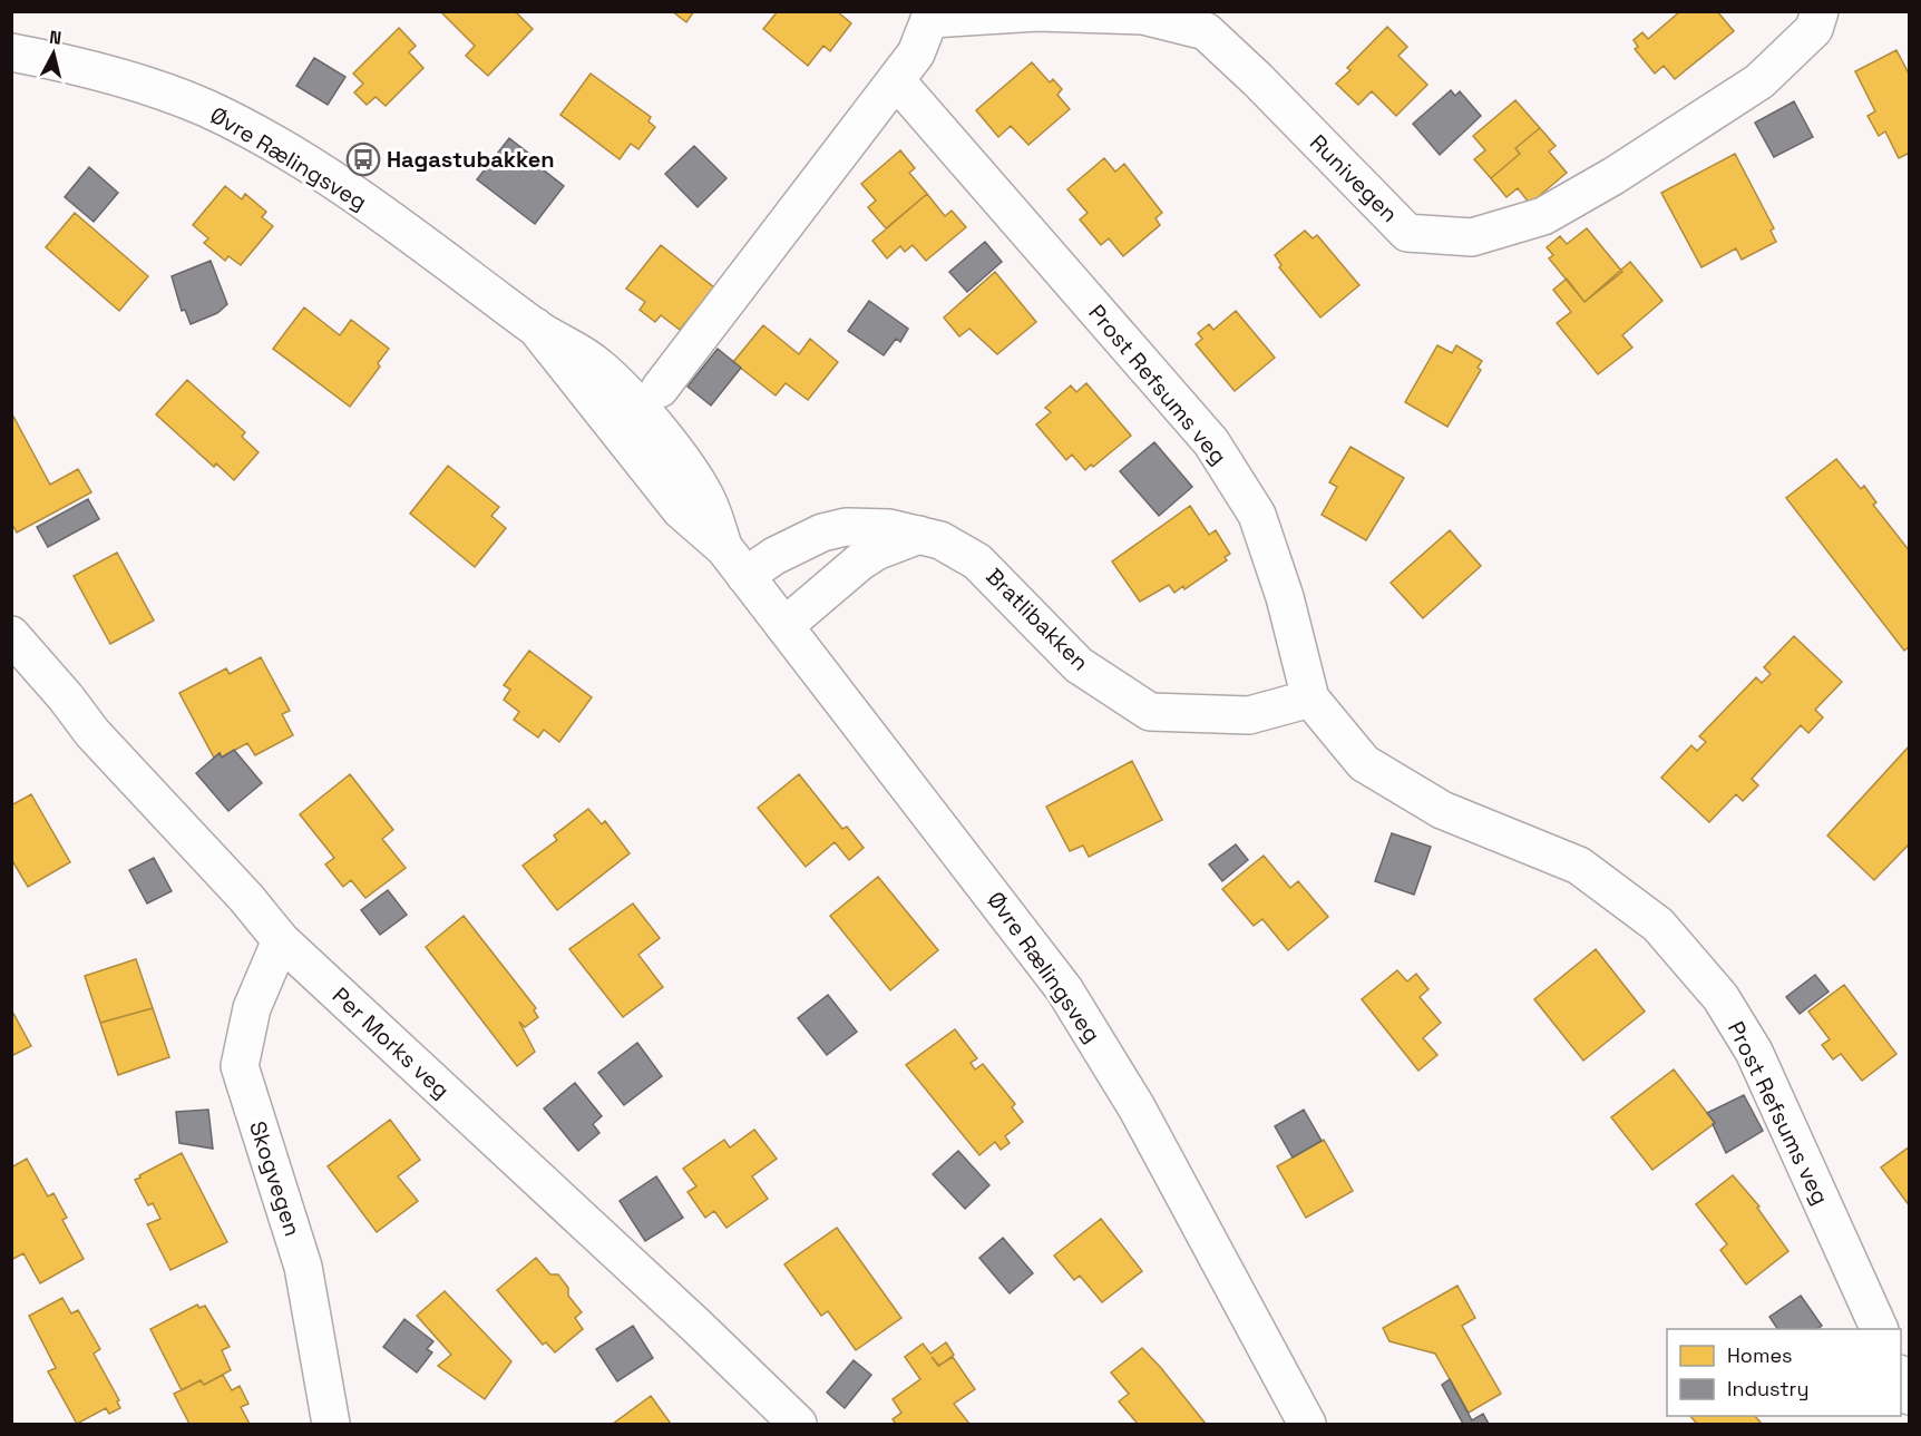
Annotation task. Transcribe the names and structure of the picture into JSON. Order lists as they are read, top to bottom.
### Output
{
  "streets": {
    "street": [
      "Øvre Rælingsveg",
      "Runivegen",
      "Prost Refsums veg",
      "Bratlibakken",
      "Per Morks veg",
      "Skogvegen"
    ]
  },
  "crossings": [
    ["Øvre Rælingsveg", "Bratlibakken"],
    ["Prost Refsums veg", "Bratlibakken"],
    ["Per Morks veg", "Skogvegen"]
  ],
  "places": {
    "bus stop": ["Hagastubakken"]
  },
  "legend": ["Homes", "Industry"],
  "north": "top"
}
